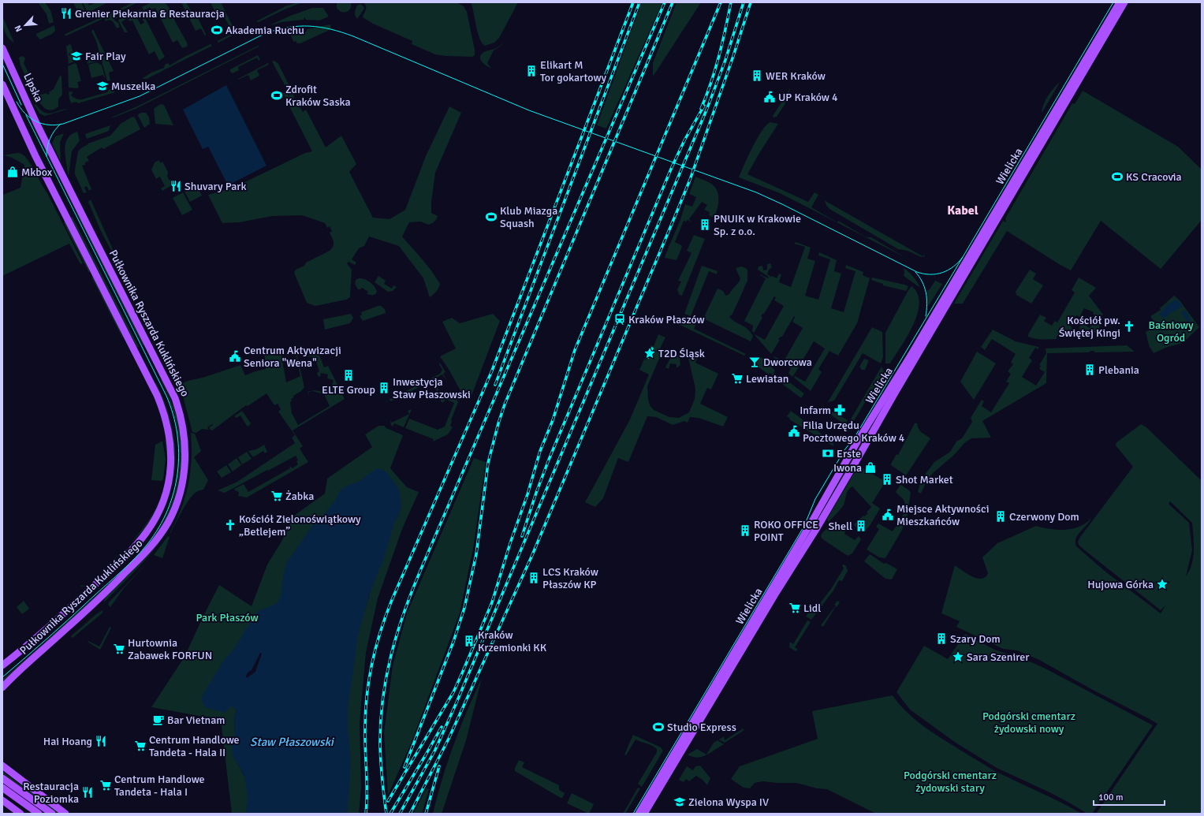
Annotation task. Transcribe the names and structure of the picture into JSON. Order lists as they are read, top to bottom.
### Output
{
  "streets": {
    "main road": ["Lipska", "Wielicka", "Pułkownika Ryszarda Kuklińskiego"]
  },
  "crossings": [
    ["Lipska", "Pułkownika Ryszarda Kuklińskiego"]
  ],
  "districts": ["Kabel"],
  "water": ["Staw Płaszowski"],
  "parks": [
    "Baśniowy Ogród",
    "Park Płaszów",
    "Podgórski cmentarz żydowski nowy",
    "Podgórski cmentarz żydowski stary"
  ],
  "places": {
    "restaurant": [
      "Grenier Piekarnia & Restauracja",
      "Shuvary Park",
      "Hai Hoang",
      "Restauracja Poziomka"
    ],
    "sports": [
      "Akademia Ruchu",
      "Zdrofit Kraków Saska",
      "KS Cracovia",
      "Klub Miazga Squash",
      "Studio Express"
    ],
    "school or university": ["Fair Play", "Muszelka", "Zielona Wyspa IV"],
    "building": [
      "Elikart M Tor gokartowy",
      "WER Kraków",
      "PNUIK w Krakowie Sp. z o.o.",
      "Plebania",
      "ELTE Group",
      "Inwestycja Staw Płaszowski",
      "Shot Market",
      "Czerwony Dom",
      "Shell",
      "ROKO OFFICE POINT",
      "LCS Kraków Płaszów KP",
      "Szary Dom",
      "Kraków Krzemionki KK"
    ],
    "public building": [
      "UP Kraków 4",
      "Centrum Aktywizacji Seniora \"Wena\"",
      "Filia Urzędu Pocztowego Kraków 4",
      "Miejsce Aktywności Mieszkańców"
    ],
    "shop": ["Mkbox", "Iwona"],
    "station": ["Kraków Płaszów"],
    "church": ["Kościół pw. Świętej Kingi", "Kościół Zielonoświątkowy „Betlejem”"],
    "place": ["T2D Śląsk", "Hujowa Górka", "Sara Szenirer"],
    "bar": ["Dworcowa"],
    "supermarket": [
      "Lewiatan",
      "Żabka",
      "Lidl",
      "Hurtownia Zabawek FORFUN",
      "Centrum Handlowe Tandeta - Hala II",
      "Centrum Handlowe Tandeta - Hala I"
    ],
    "pharmacy": ["Infarm"],
    "bank": ["Erste"],
    "cafe": ["Bar Vietnam"]
  },
  "scale_bar": "100 m",
  "north": "bottom left"
}
